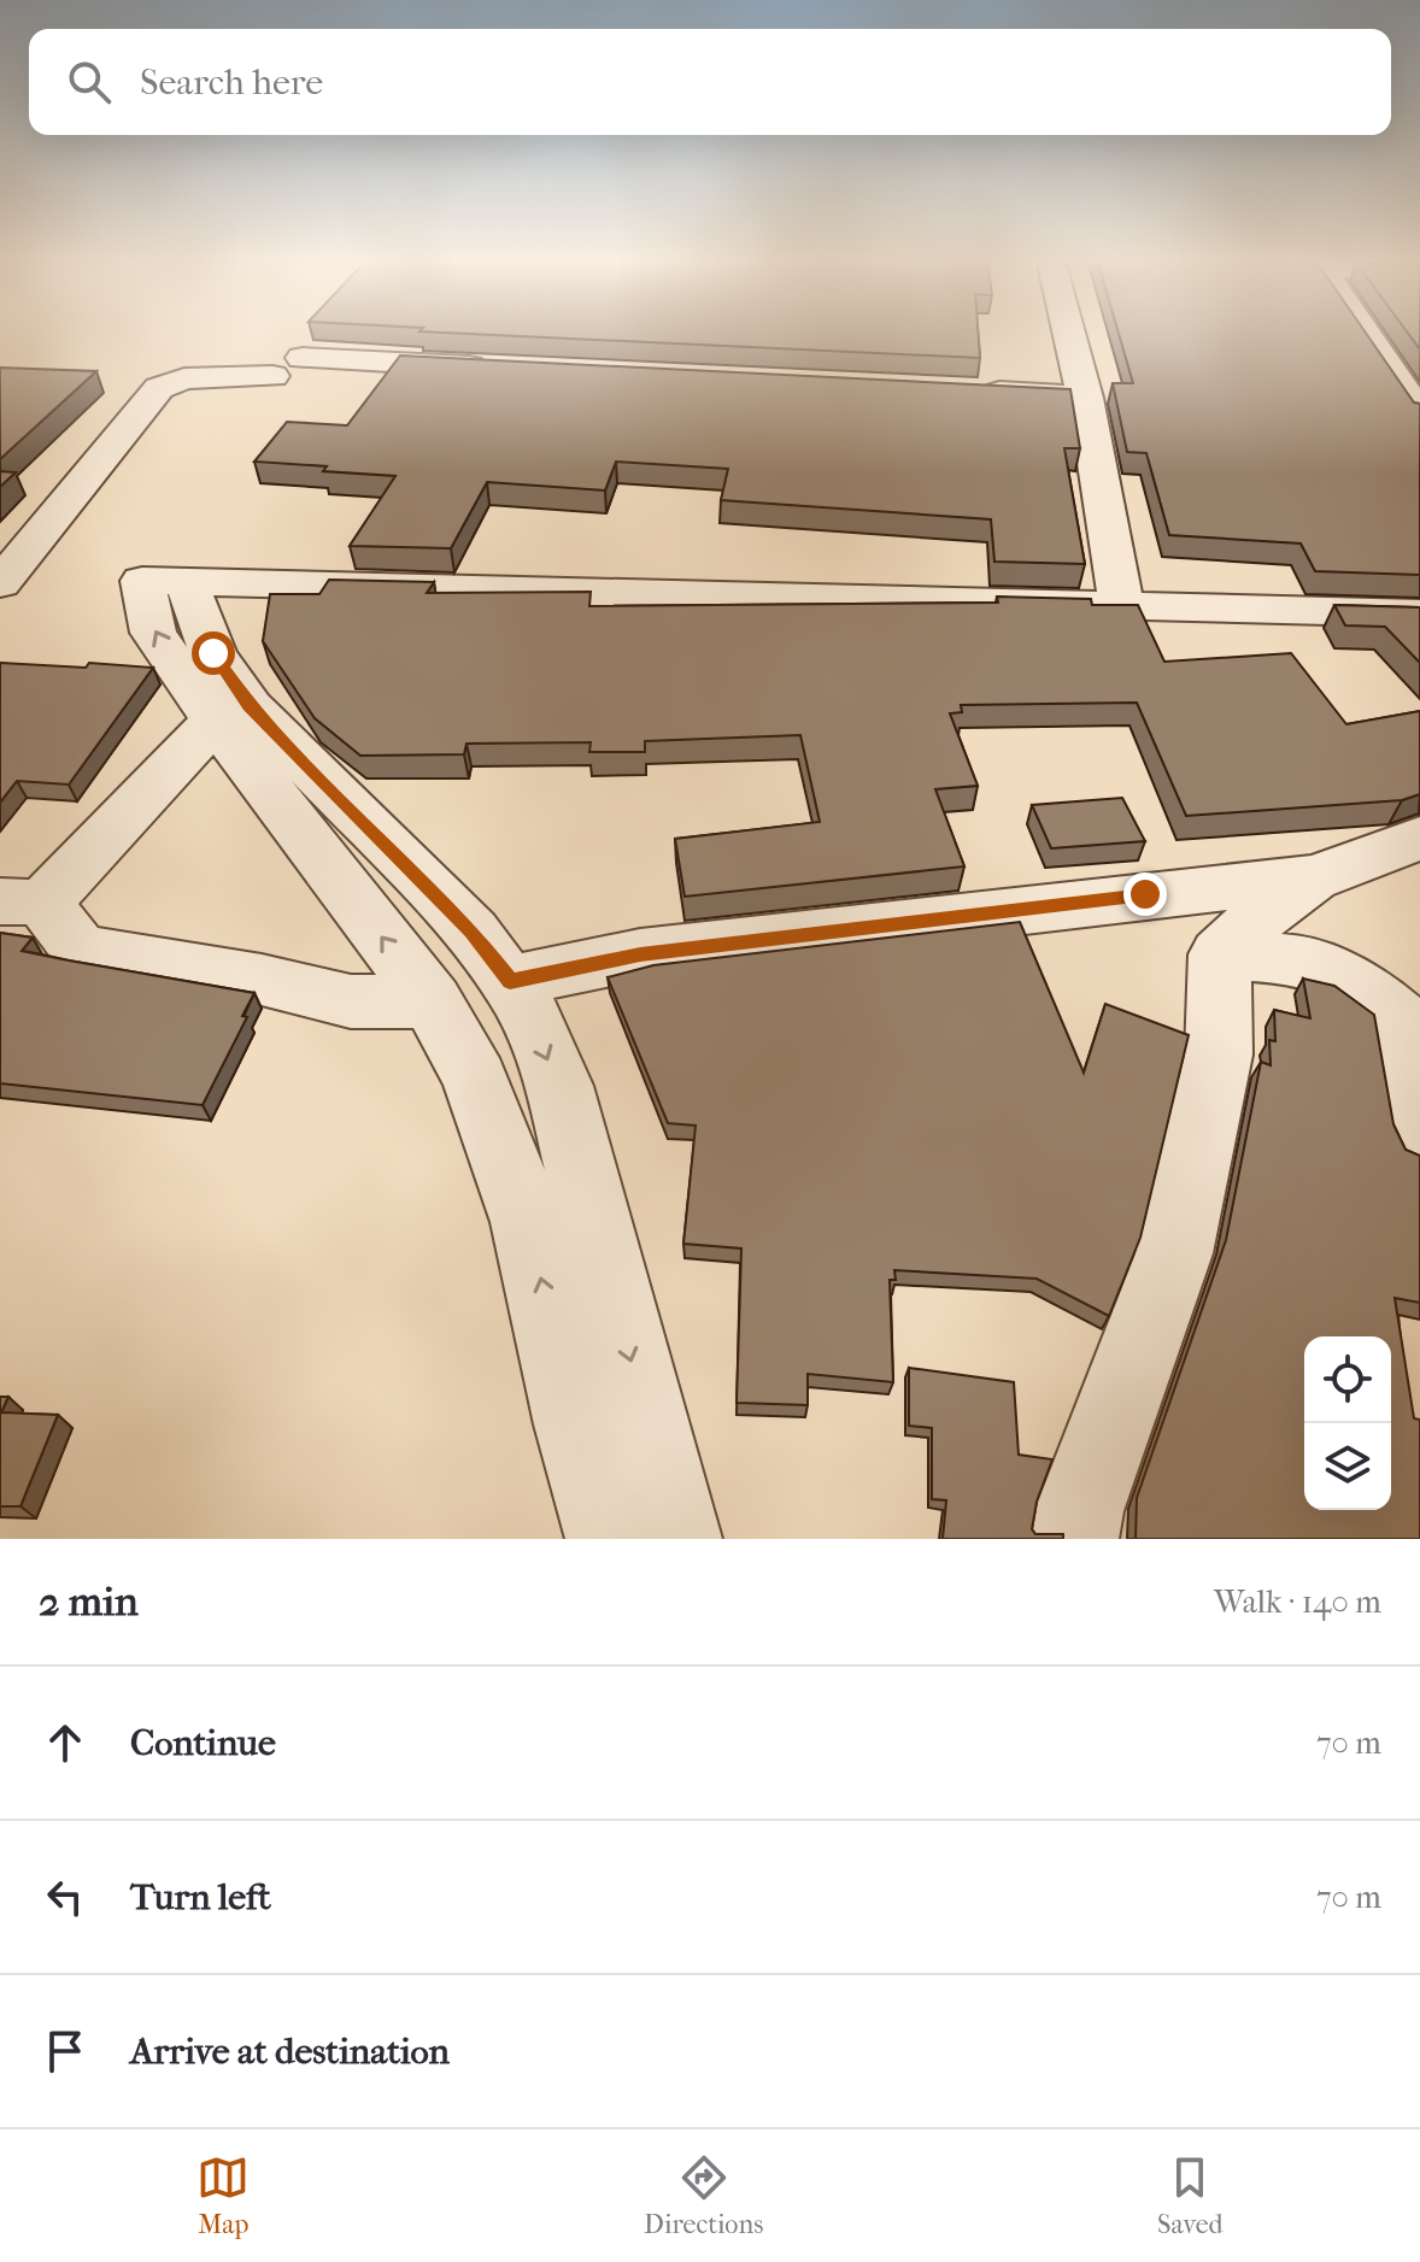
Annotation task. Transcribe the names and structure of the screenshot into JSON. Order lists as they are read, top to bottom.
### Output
{
  "page": {
    "search": "Search here",
    "heading": ["2 min", "Walk · 140 m"],
    "list": [
      ["Continue", "70 m"],
      ["Turn left", "70 m"],
      "Arrive at destination"
    ],
    "nav": ["Map", "Directions", "Saved"]
  }
}
